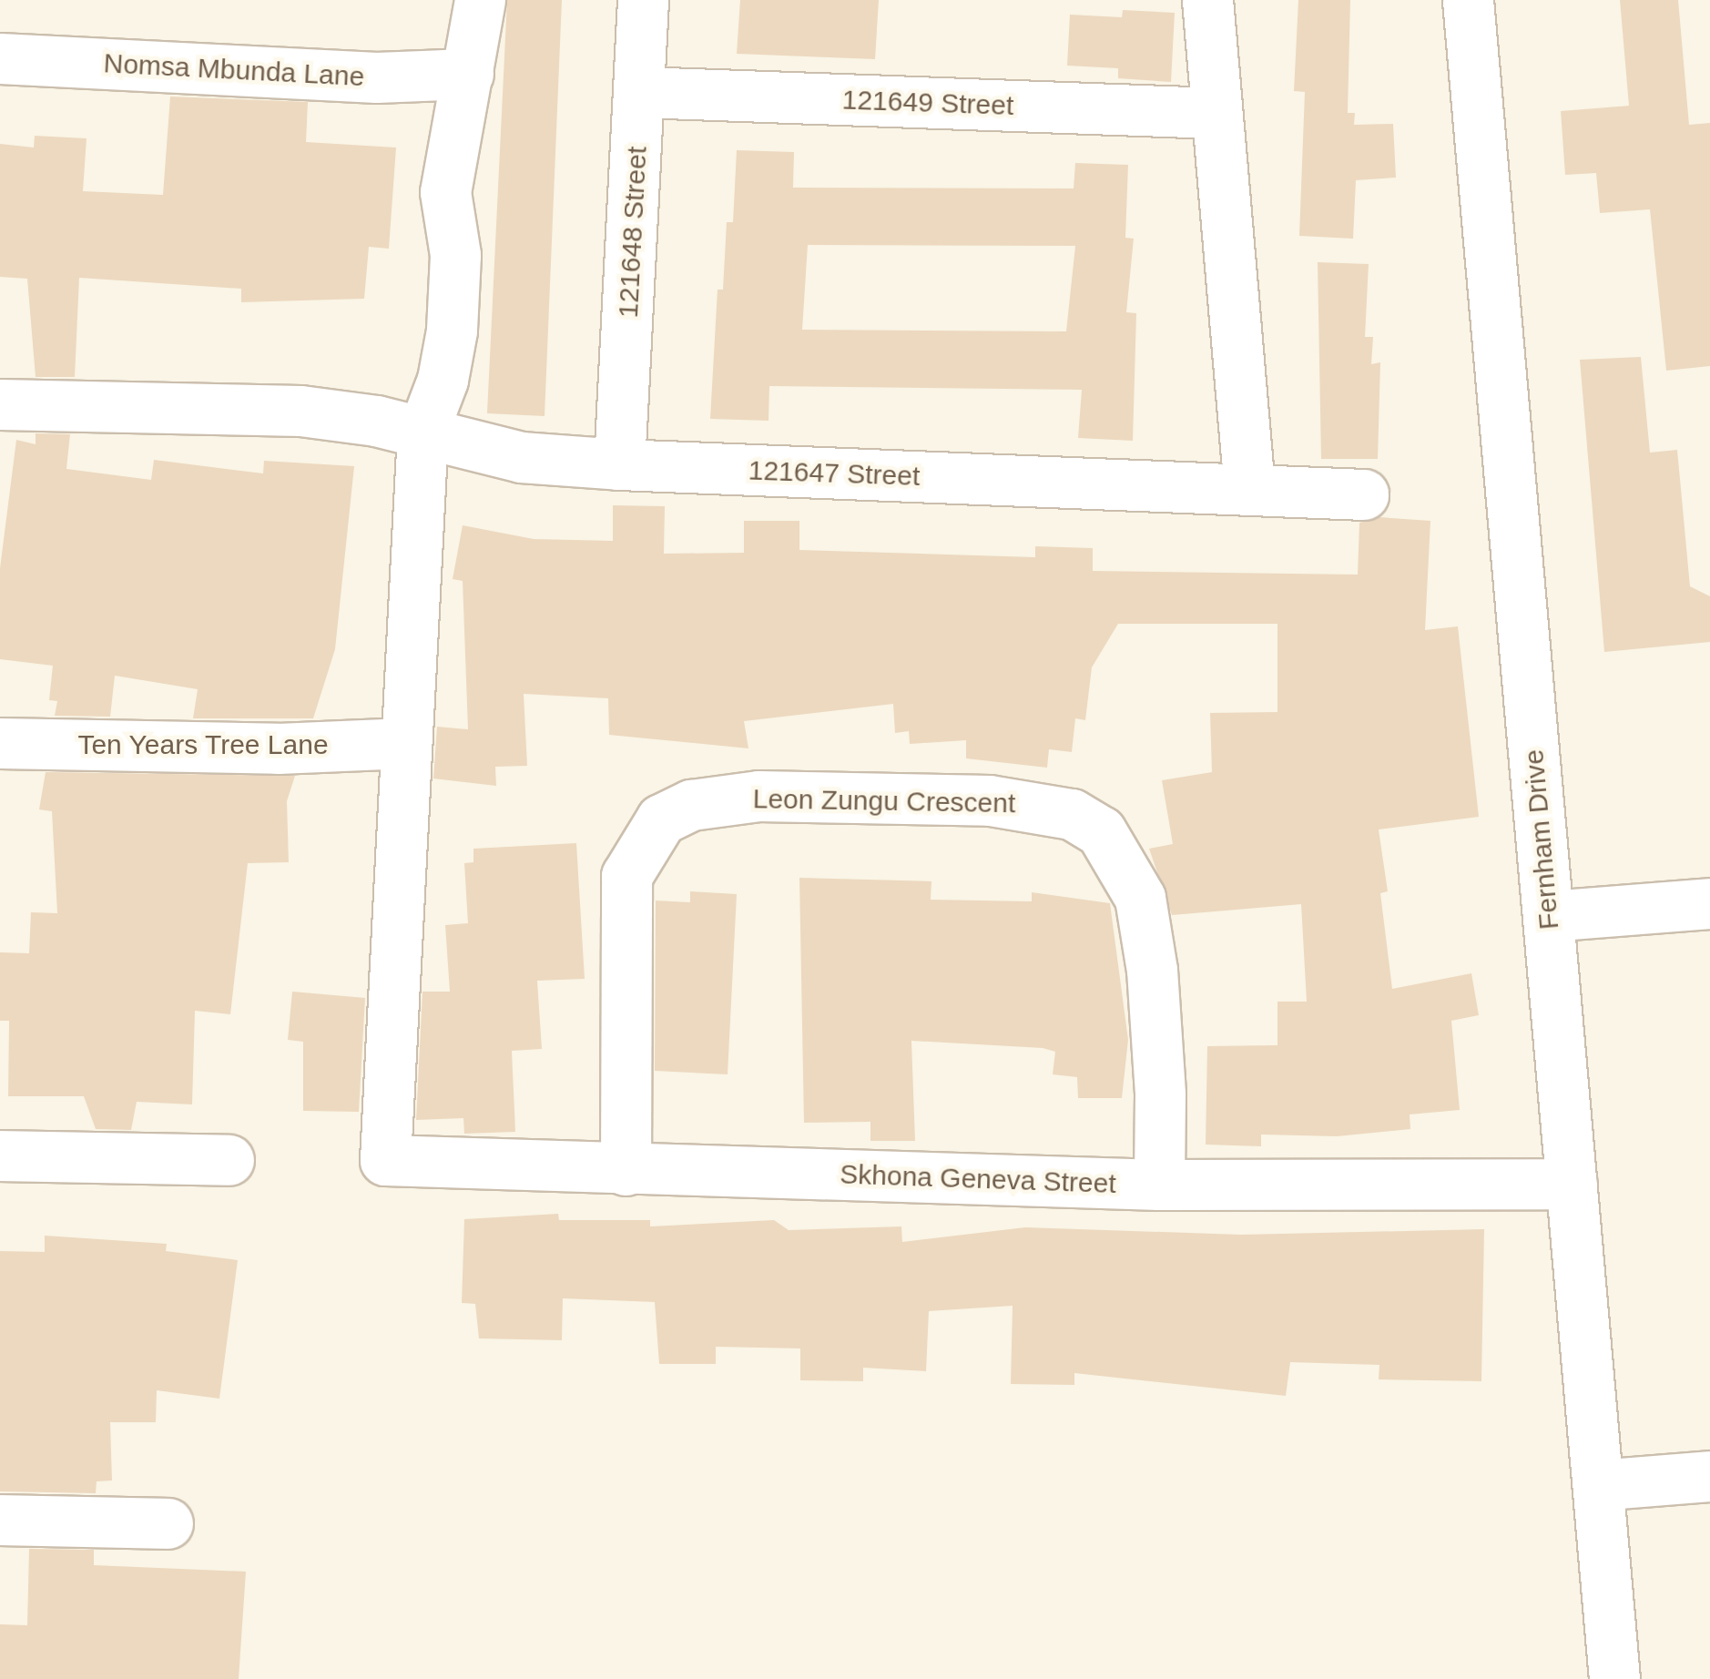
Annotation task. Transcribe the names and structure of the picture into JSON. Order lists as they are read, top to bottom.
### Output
{
  "streets": {
    "street": [
      "Nomsa Mbunda Lane",
      "121649 Street",
      "121648 Street",
      "121647 Street",
      "Ten Years Tree Lane",
      "Leon Zungu Crescent",
      "Fernham Drive",
      "Skhona Geneva Street"
    ]
  },
  "crossings": [
    ["121649 Street", "121648 Street"],
    ["121648 Street", "121647 Street"],
    ["Ten Years Tree Lane", "Skhona Geneva Street"],
    ["Leon Zungu Crescent", "Skhona Geneva Street"],
    ["Fernham Drive", "Skhona Geneva Street"]
  ]
}
